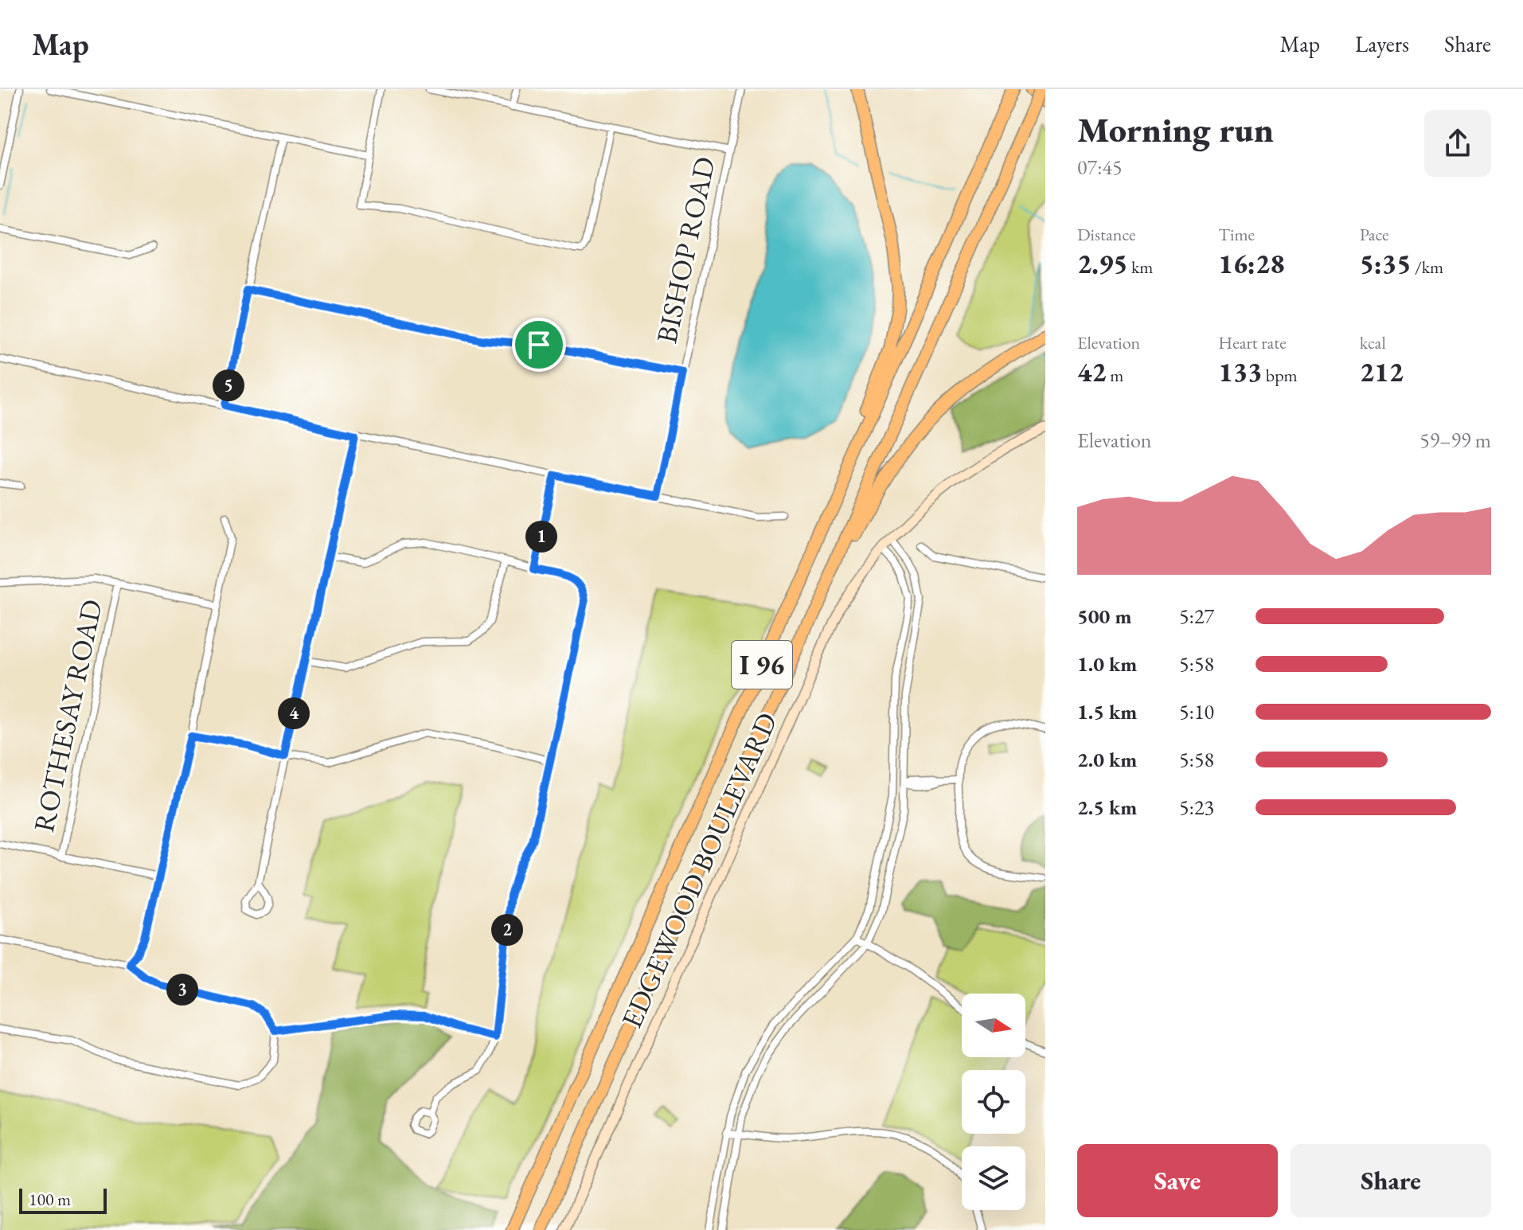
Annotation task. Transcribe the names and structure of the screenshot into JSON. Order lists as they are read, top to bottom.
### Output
{
  "streets": {
    "highway": ["I 96"],
    "street": ["BISHOP ROAD", "ROTHESAY ROAD", "EDGEWOOD BOULEVARD"]
  },
  "scale_bar": "100 m",
  "north": "right",
  "page": {
    "header": "Map",
    "nav": ["Map", "Layers", "Share"],
    "heading": ["Morning run", "07:45"],
    "stats": [
      ["Distance", "2.95 km"],
      ["Time", "16:28"],
      ["Pace", "5:35 /km"],
      ["Elevation", "42 m"],
      ["Heart rate", "133 bpm"],
      ["kcal", "212"]
    ],
    "pins": [
      "5",
      "1",
      "4",
      "2",
      "3"
    ],
    "chart": ["Elevation", "59–99 m"],
    "list": [
      {
        "name": "500 m",
        "note": "5:27"
      },
      {
        "name": "1.0 km",
        "note": "5:58"
      },
      {
        "name": "1.5 km",
        "note": "5:10"
      },
      {
        "name": "2.0 km",
        "note": "5:58"
      },
      {
        "name": "2.5 km",
        "note": "5:23"
      }
    ],
    "buttons": ["Save", "Share"],
    "scale": "100 m"
  }
}
